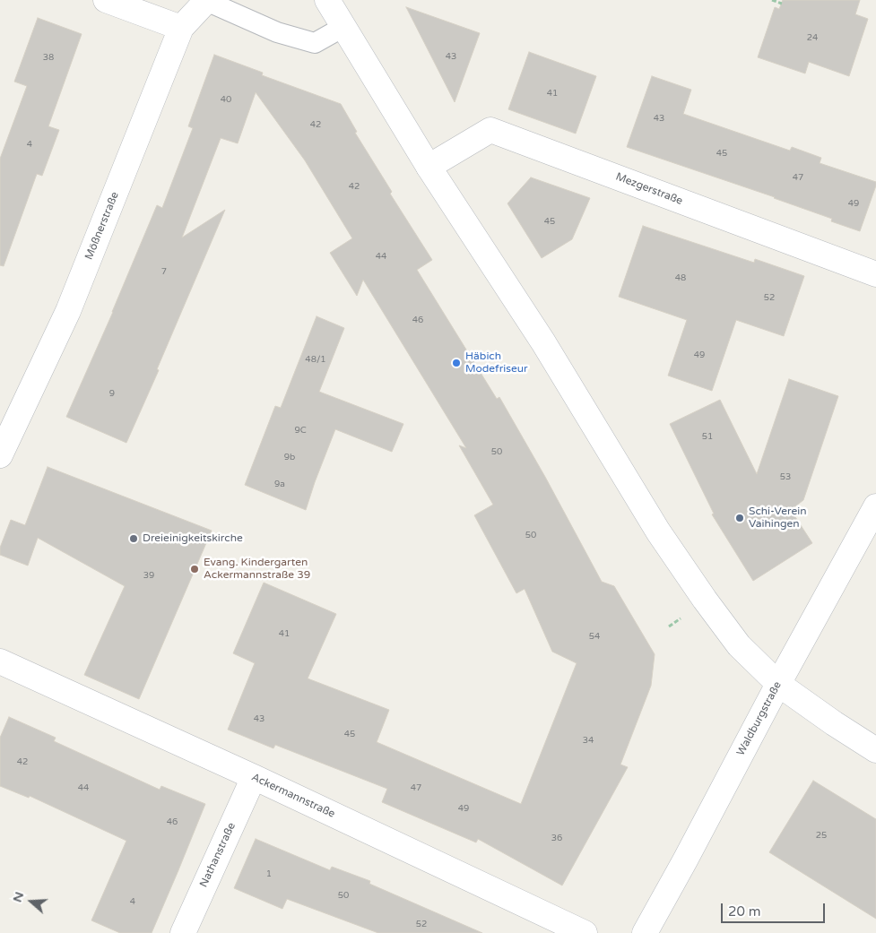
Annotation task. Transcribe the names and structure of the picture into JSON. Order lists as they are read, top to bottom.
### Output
{
  "streets": {
    "street": [
      "Mezgerstraße",
      "Mößnerstraße",
      "Waldburgstraße",
      "Ackermannstraße",
      "Nathanstraße"
    ]
  },
  "crossings": [
    ["Ackermannstraße", "Nathanstraße"]
  ],
  "places": [
    "Häbich Modefriseur",
    "Schi-Verein Vaihingen",
    "Dreieinigkeitskirche",
    "Evang. Kindergarten Ackermannstraße 39"
  ],
  "house_numbers": [
    "24",
    "43",
    "38",
    "41",
    "40",
    "43",
    "42",
    "4",
    "45",
    "47",
    "42",
    "49",
    "45",
    "44",
    "7",
    "48",
    "52",
    "46",
    "49",
    "48/1",
    "9",
    "9C",
    "51",
    "50",
    "9b",
    "53",
    "9a",
    "50",
    "39",
    "41",
    "54",
    "43",
    "45",
    "34",
    "42",
    "44",
    "47",
    "49",
    "46",
    "25",
    "36",
    "1",
    "50",
    "4",
    "52"
  ],
  "scale_bar": "20 m",
  "north": "left"
}
